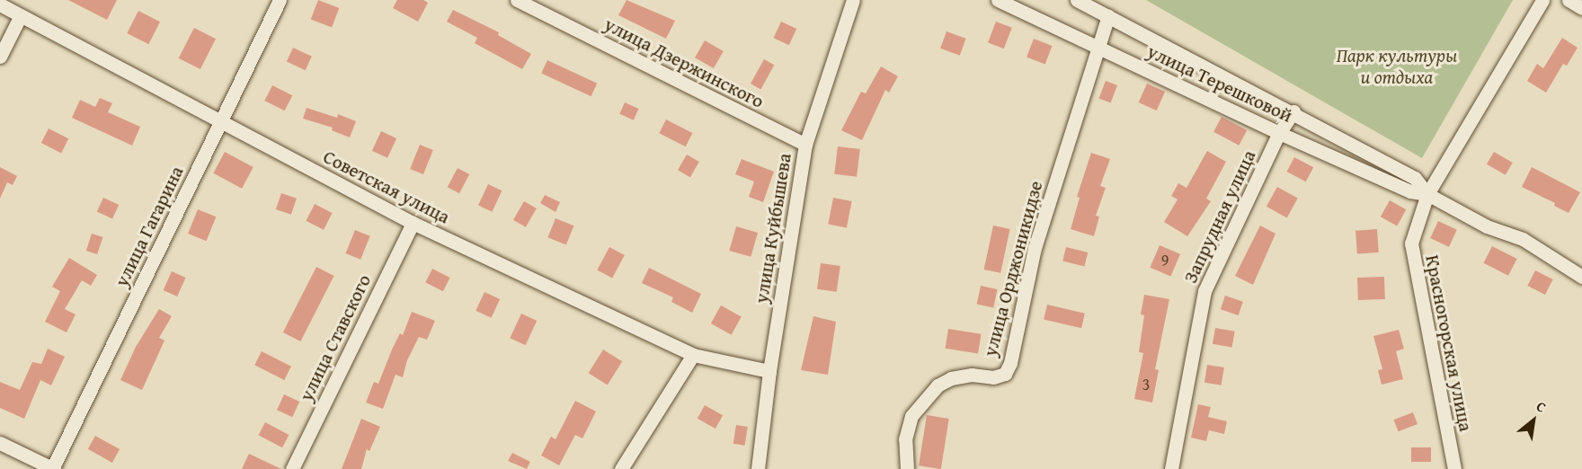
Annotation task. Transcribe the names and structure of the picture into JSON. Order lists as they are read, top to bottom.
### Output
{
  "streets": {
    "street": [
      "улица Дзержинского",
      "улица Терешковой",
      "Советская улица",
      "Запрудная улица",
      "улица Гагарина",
      "улица Куйбышева",
      "улица Орджоникидзе",
      "улица Ставского",
      "Красногорская улица"
    ]
  },
  "crossings": [
    ["улица Дзержинского", "улица Куйбышева"],
    ["улица Терешковой", "Запрудная улица"],
    ["улица Терешковой", "улица Орджоникидзе"],
    ["улица Терешковой", "Красногорская улица"],
    ["Советская улица", "улица Гагарина"],
    ["Советская улица", "улица Куйбышева"],
    ["Советская улица", "улица Ставского"]
  ],
  "parks": ["Парк культуры и отдыха"],
  "house_numbers": ["9", "3"],
  "north": "top right"
}
